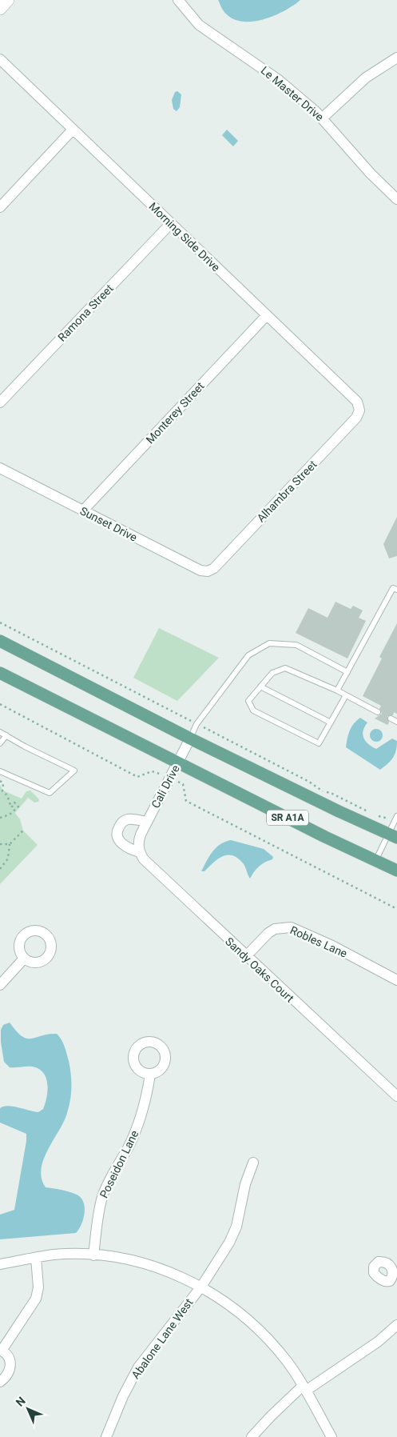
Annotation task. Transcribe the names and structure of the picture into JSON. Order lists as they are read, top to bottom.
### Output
{
  "streets": {
    "main road": ["SR A1A"],
    "street": [
      "Le Master Drive",
      "Morning Side Drive",
      "Ramona Street",
      "Monterey Street",
      "Alhambra Street",
      "Sunset Drive",
      "Cali Drive",
      "Robles Lane",
      "Sandy Oaks Court",
      "Poseidon Lane",
      "Abalone Lane West"
    ]
  },
  "crossings": [
    ["Morning Side Drive", "Ramona Street"],
    ["Morning Side Drive", "Monterey Street"],
    ["Morning Side Drive", "Alhambra Street"],
    ["Monterey Street", "Sunset Drive"],
    ["Alhambra Street", "Sunset Drive"],
    ["Cali Drive", "SR A1A"],
    ["Cali Drive", "Sandy Oaks Court"],
    ["Robles Lane", "Sandy Oaks Court"]
  ],
  "north": "top left"
}
